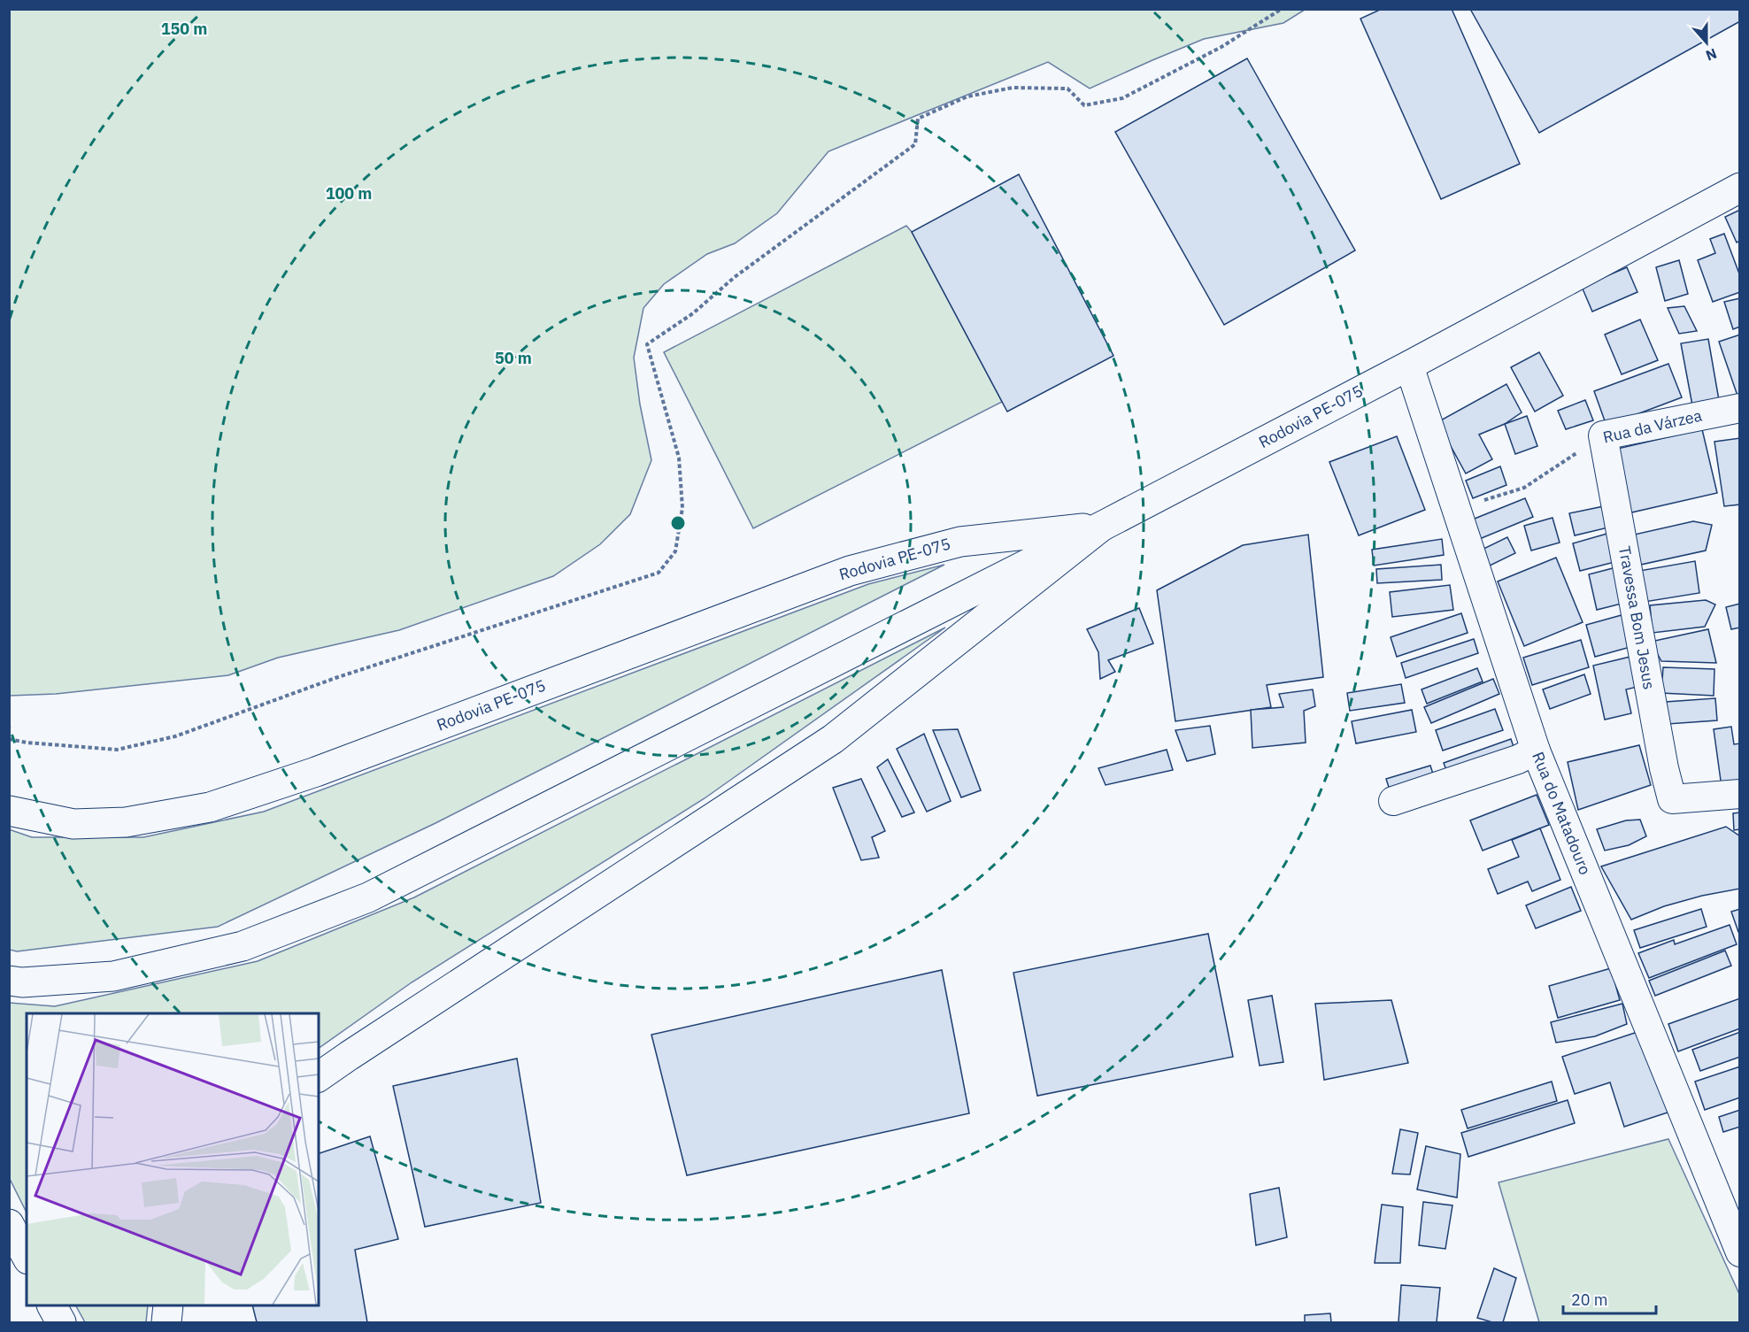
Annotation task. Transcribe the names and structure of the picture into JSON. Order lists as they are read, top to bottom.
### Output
{
  "streets": {
    "main road": ["Rodovia PE-075"],
    "street": ["Rua da Várzea", "Travessa Bom Jesus", "Rua do Matadouro"]
  },
  "crossings": [
    ["Rodovia PE-075", "Rua do Matadouro"],
    ["Rua da Várzea", "Travessa Bom Jesus"],
    ["Rua da Várzea", "Rua do Matadouro"]
  ],
  "scale_bar": "20 m",
  "north": "bottom",
  "rings": ["150 m", "100 m", "50 m"]
}
